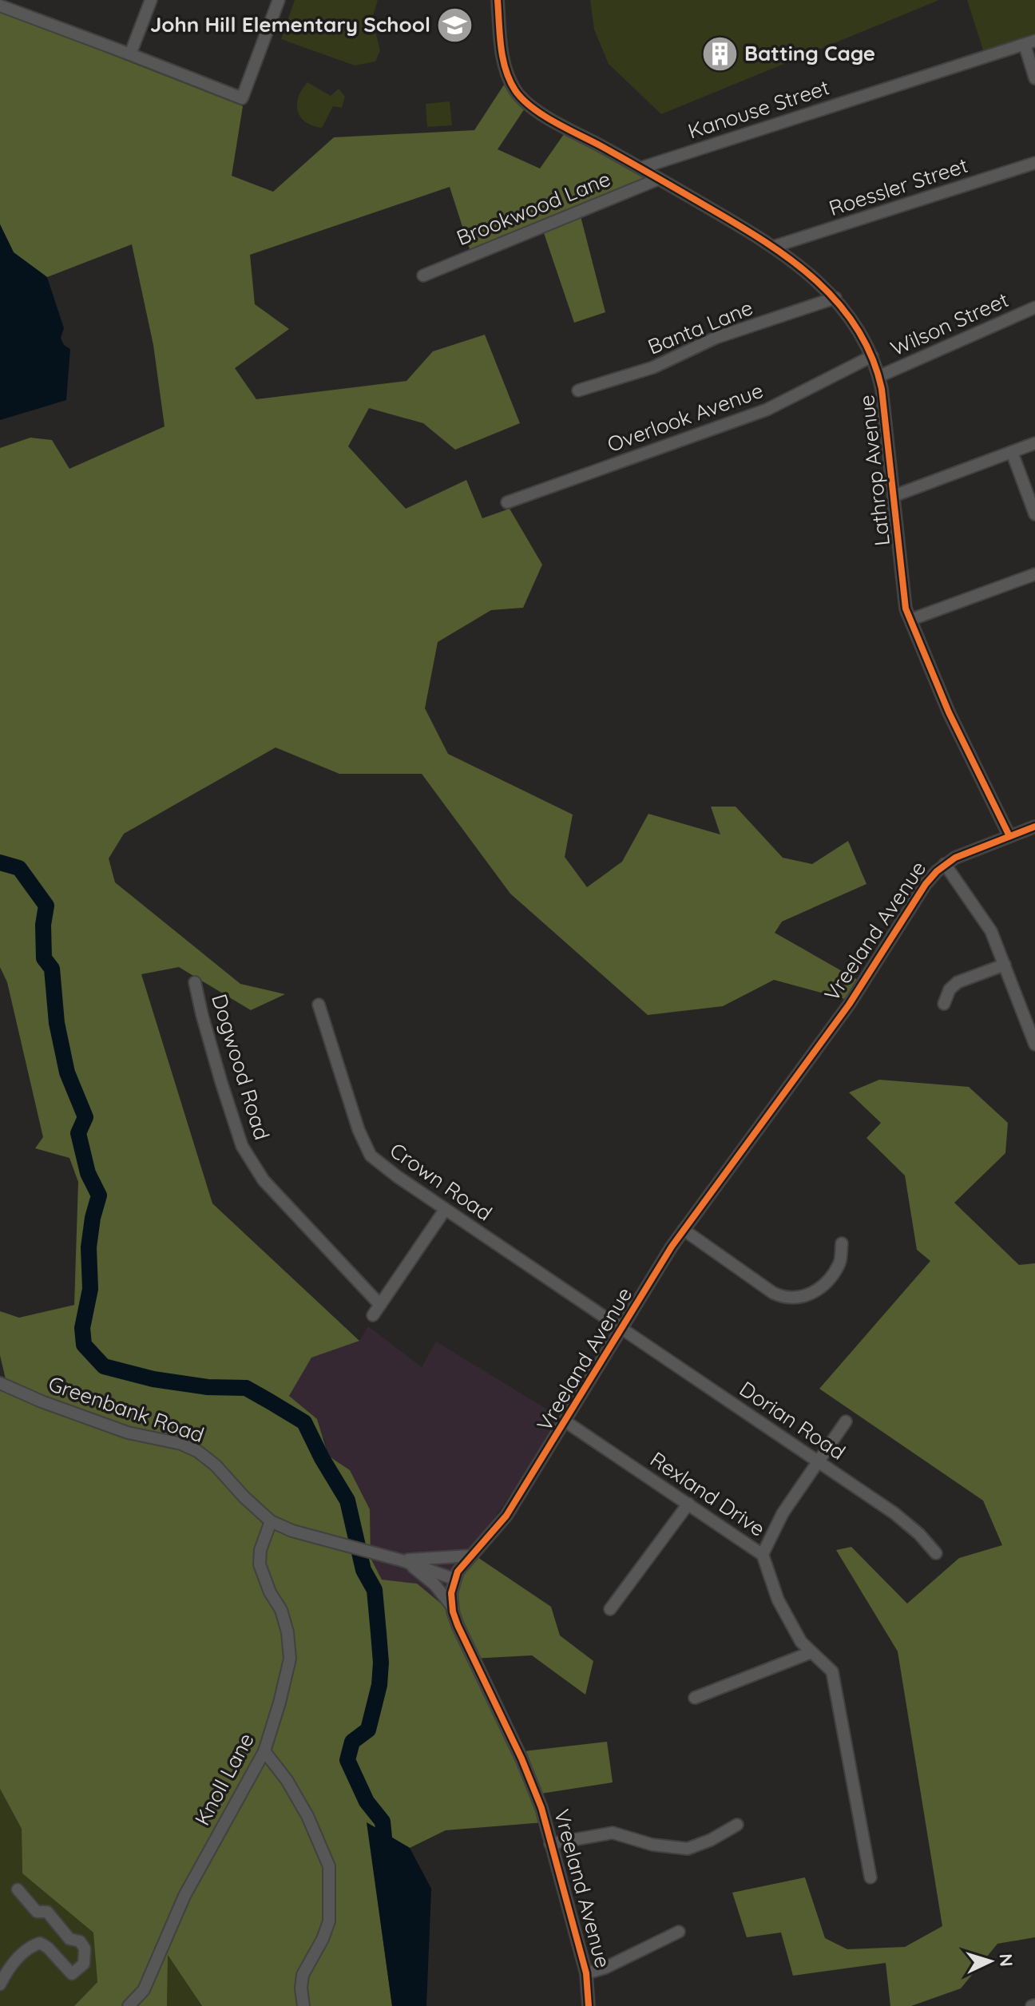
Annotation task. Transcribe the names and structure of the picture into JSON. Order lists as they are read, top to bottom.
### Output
{
  "streets": {
    "street": [
      "Kanouse Street",
      "Roessler Street",
      "Brookwood Lane",
      "Wilson Street",
      "Banta Lane",
      "Overlook Avenue",
      "Lathrop Avenue",
      "Vreeland Avenue",
      "Dogwood Road",
      "Crown Road",
      "Greenbank Road",
      "Dorian Road",
      "Rexland Drive",
      "Knoll Lane"
    ]
  },
  "crossings": [
    ["Kanouse Street", "Lathrop Avenue"],
    ["Roessler Street", "Lathrop Avenue"],
    ["Brookwood Lane", "Lathrop Avenue"],
    ["Wilson Street", "Lathrop Avenue"],
    ["Banta Lane", "Lathrop Avenue"],
    ["Overlook Avenue", "Lathrop Avenue"],
    ["Lathrop Avenue", "Vreeland Avenue"],
    ["Vreeland Avenue", "Crown Road"],
    ["Vreeland Avenue", "Greenbank Road"],
    ["Vreeland Avenue", "Dorian Road"],
    ["Vreeland Avenue", "Rexland Drive"],
    ["Crown Road", "Dorian Road"],
    ["Greenbank Road", "Knoll Lane"]
  ],
  "places": {
    "school or university": ["John Hill Elementary School"],
    "building": ["Batting Cage"]
  },
  "north": "right"
}
